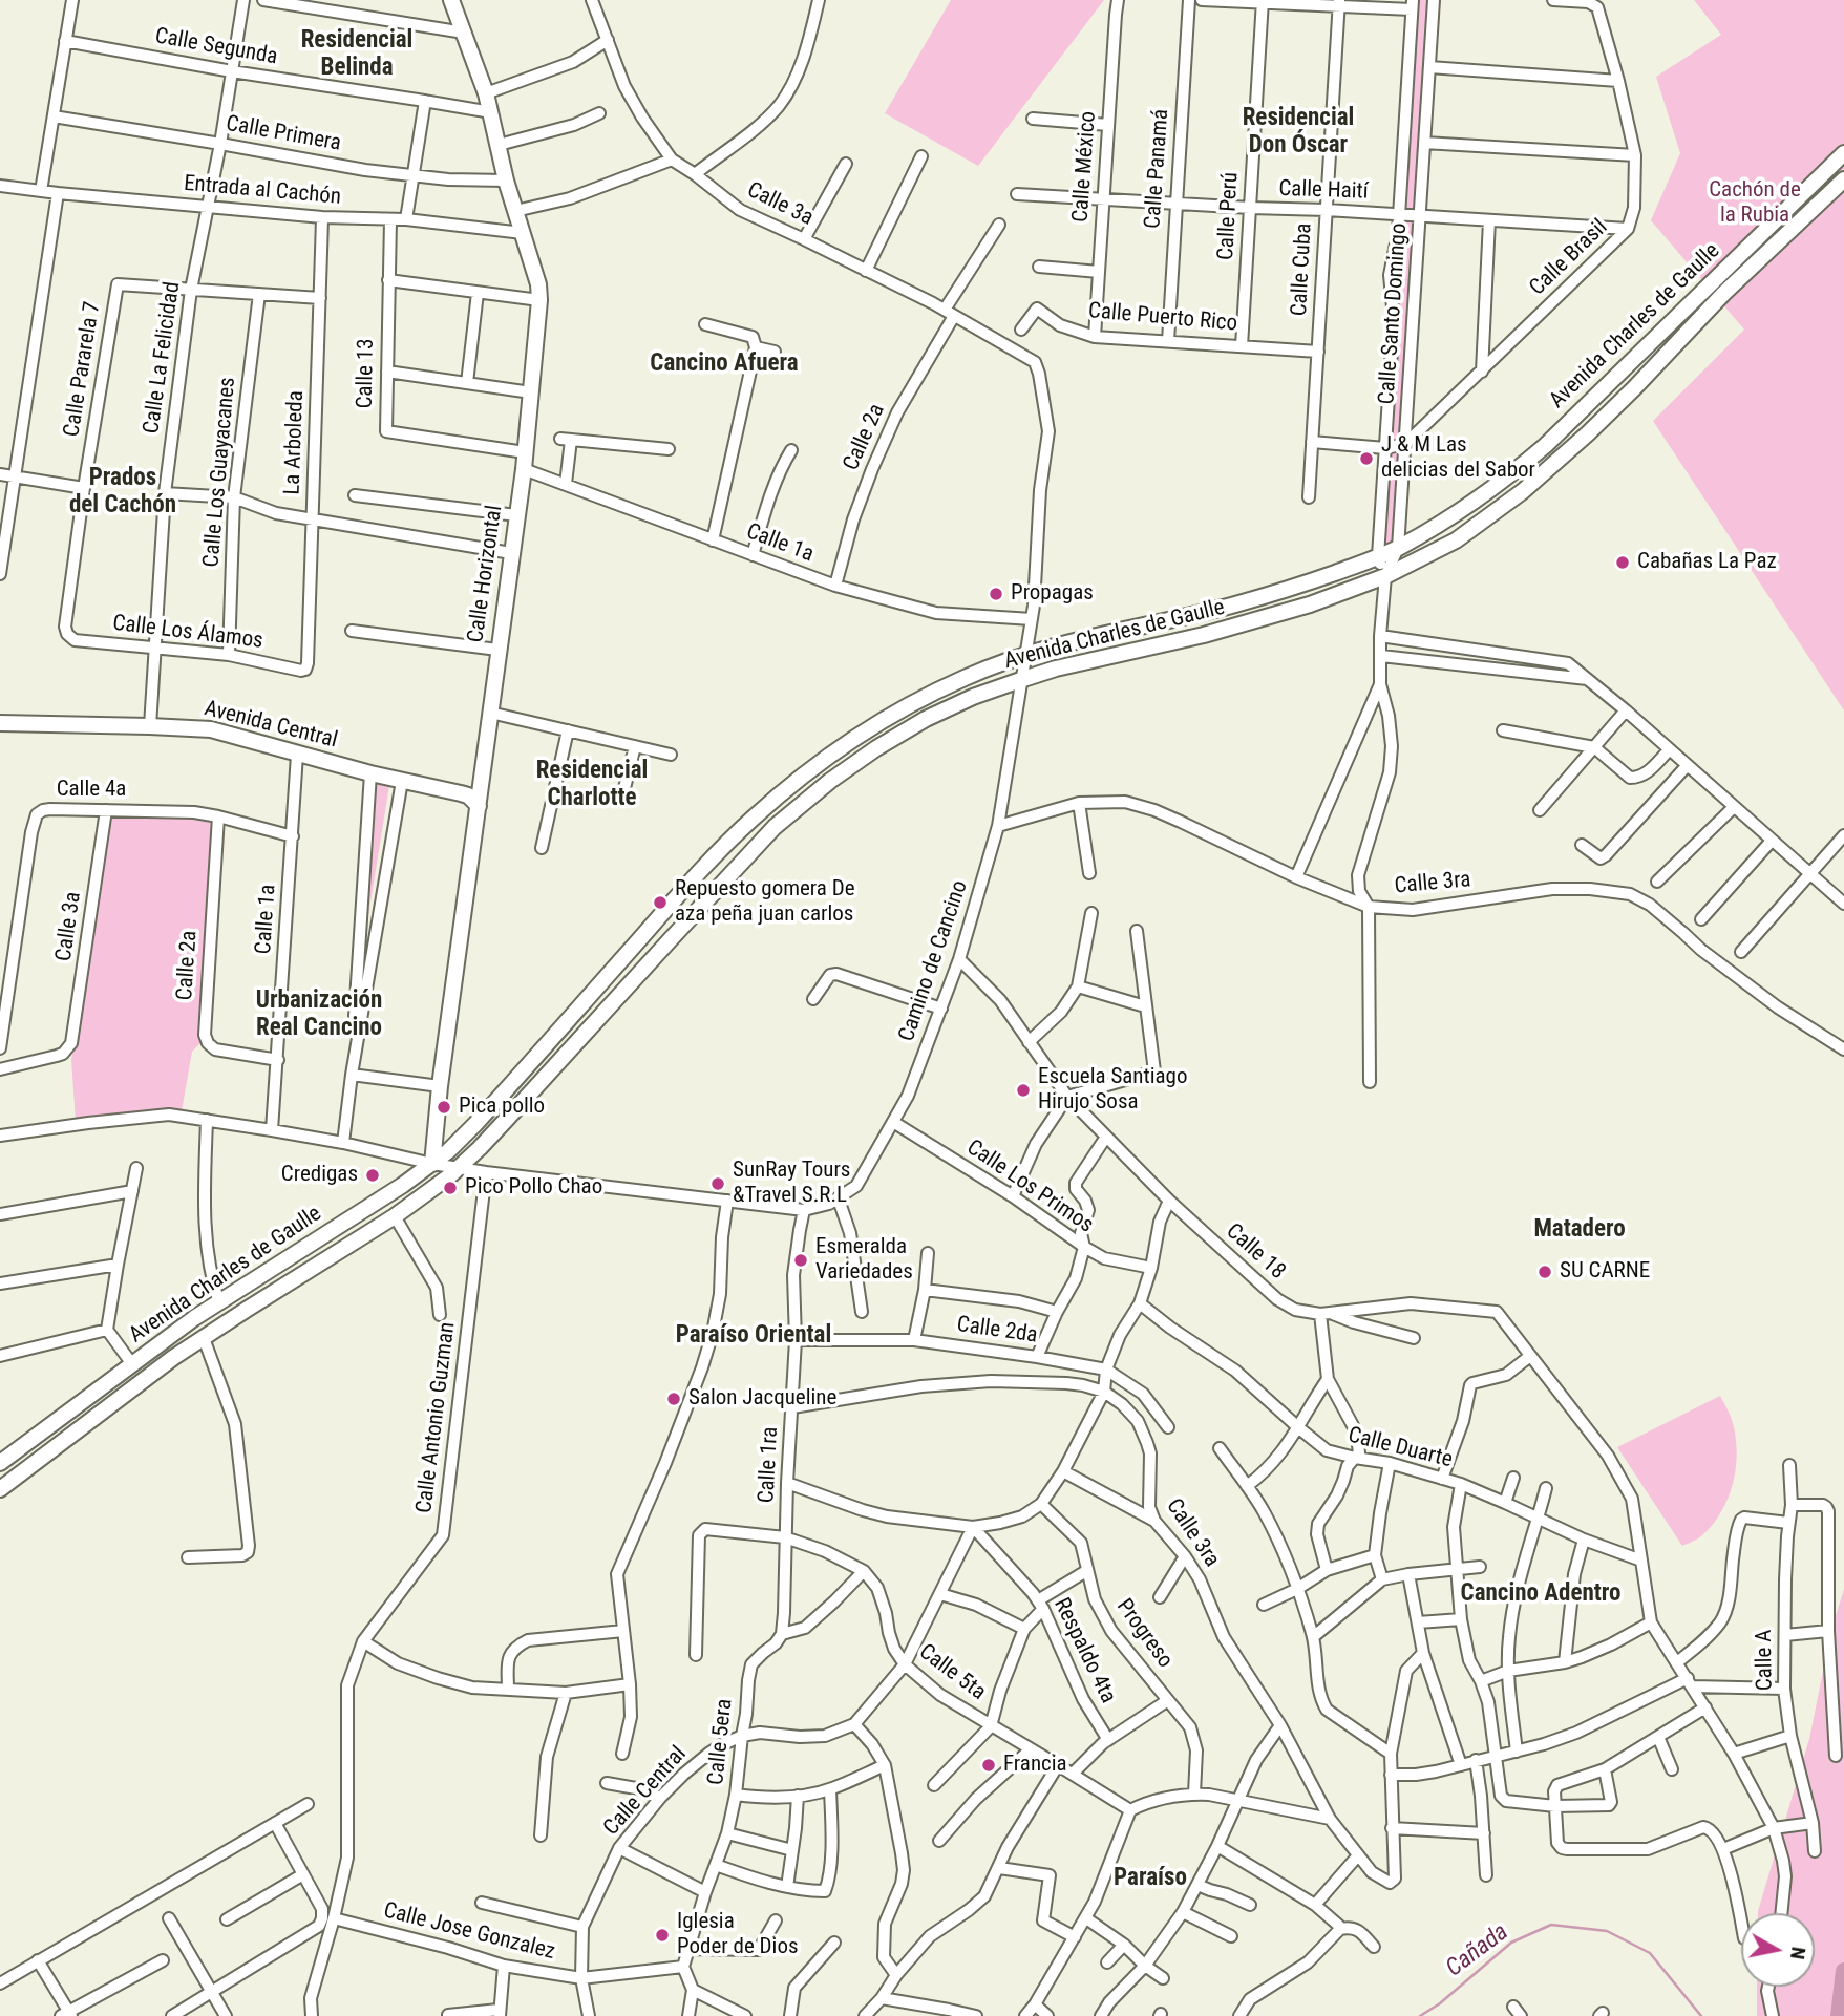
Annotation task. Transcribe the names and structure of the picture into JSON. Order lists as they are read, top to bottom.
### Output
{
  "streets": {
    "main road": ["Avenida Charles de Gaulle", "Calle Horizontal", "Avenida Central"],
    "street": [
      "Calle Segunda",
      "Calle Primera",
      "Calle México",
      "Calle Panamá",
      "Entrada al Cachón",
      "Calle Haití",
      "Calle 3a",
      "Calle Perú",
      "Calle Brasil",
      "Calle Cuba",
      "Calle Santo Domingo",
      "Calle Puerto Rico",
      "Calle La Felicidad",
      "Calle Pararela 7",
      "Calle 13",
      "Calle 2a",
      "La Arboleda",
      "Calle Los Guayacanes",
      "Calle 1a",
      "Calle Los Álamos",
      "Calle 4a",
      "Calle 3ra",
      "Camino de Cancino",
      "Calle Los Primos",
      "Calle 18",
      "Calle 2da",
      "Calle Antonio Guzman",
      "Calle Duarte",
      "Calle 1ra",
      "Progreso",
      "Respaldo 4ta",
      "Calle A",
      "Calle 5ta",
      "Calle 5era",
      "Calle Central",
      "Calle Jose Gonzalez"
    ]
  },
  "crossings": [
    ["Calle Segunda", "Calle La Felicidad"],
    ["Calle Segunda", "Calle Horizontal"],
    ["Calle Primera", "Calle La Felicidad"],
    ["Calle Primera", "Calle Horizontal"],
    ["Calle México", "Calle Haití"],
    ["Calle México", "Calle Puerto Rico"],
    ["Calle Panamá", "Calle Haití"],
    ["Calle Panamá", "Calle Puerto Rico"],
    ["Entrada al Cachón", "Calle La Felicidad"],
    ["Entrada al Cachón", "Calle 13"],
    ["Entrada al Cachón", "La Arboleda"],
    ["Entrada al Cachón", "Calle Horizontal"],
    ["Calle Haití", "Calle Perú"],
    ["Calle Haití", "Calle Brasil"],
    ["Calle Haití", "Calle Cuba"],
    ["Calle Haití", "Calle Santo Domingo"],
    ["Calle 3a", "Calle 2a"],
    ["Calle 3a", "Calle 4a"],
    ["Calle 3a", "Camino de Cancino"],
    ["Calle Perú", "Calle Puerto Rico"],
    ["Calle Brasil", "Calle Santo Domingo"],
    ["Calle Cuba", "Calle Puerto Rico"],
    ["Calle Santo Domingo", "Avenida Charles de Gaulle"],
    ["Avenida Charles de Gaulle", "Calle Horizontal"],
    ["Avenida Charles de Gaulle", "Camino de Cancino"],
    ["Calle La Felicidad", "Calle Pararela 7"],
    ["Calle La Felicidad", "Calle Los Álamos"],
    ["Calle La Felicidad", "Avenida Central"],
    ["Calle Pararela 7", "Calle Los Álamos"],
    ["Calle 13", "Calle Horizontal"],
    ["Calle 2a", "Calle 1a"],
    ["Calle 2a", "Calle 4a"],
    ["La Arboleda", "Calle Los Álamos"],
    ["Calle Los Guayacanes", "Calle Los Álamos"],
    ["Calle 1a", "Calle Horizontal"],
    ["Calle 1a", "Avenida Central"],
    ["Calle 1a", "Calle 4a"],
    ["Calle 1a", "Camino de Cancino"],
    ["Calle Horizontal", "Avenida Central"],
    ["Calle 3ra", "Camino de Cancino"],
    ["Calle 3ra", "Calle 1ra"],
    ["Camino de Cancino", "Calle Los Primos"],
    ["Camino de Cancino", "Calle 18"],
    ["Camino de Cancino", "Calle Antonio Guzman"],
    ["Camino de Cancino", "Calle 1ra"],
    ["Calle 18", "Calle Duarte"],
    ["Calle 2da", "Calle 1ra"],
    ["Calle Antonio Guzman", "Calle Jose Gonzalez"],
    ["Calle 1ra", "Calle 5era"],
    ["Calle 5ta", "Calle 5era"],
    ["Calle 5era", "Calle Central"],
    ["Calle 5era", "Calle Jose Gonzalez"],
    ["Calle Central", "Calle Jose Gonzalez"]
  ],
  "districts": [
    "Residencial Belinda",
    "Residencial Don Óscar",
    "Cancino Afuera",
    "Prados del Cachón",
    "Residencial Charlotte",
    "Urbanización Real Cancino",
    "Matadero",
    "Paraíso Oriental",
    "Cancino Adentro",
    "Paraíso"
  ],
  "water": ["Cañada"],
  "parks": ["Cachón de la Rubia"],
  "places": [
    "J & M Las delicias del Sabor",
    "Cabañas La Paz",
    "Propagas",
    "Repuesto gomera De aza peña juan carlos",
    "Escuela Santiago Hirujo Sosa",
    "Pica pollo",
    "Credigas",
    "SunRay Tours &Travel S.R.L",
    "Pico Pollo Chao",
    "Esmeralda Variedades",
    "SU CARNE",
    "Salon Jacqueline",
    "Francia",
    "Iglesia Poder de Dios"
  ],
  "north": "right"
}
